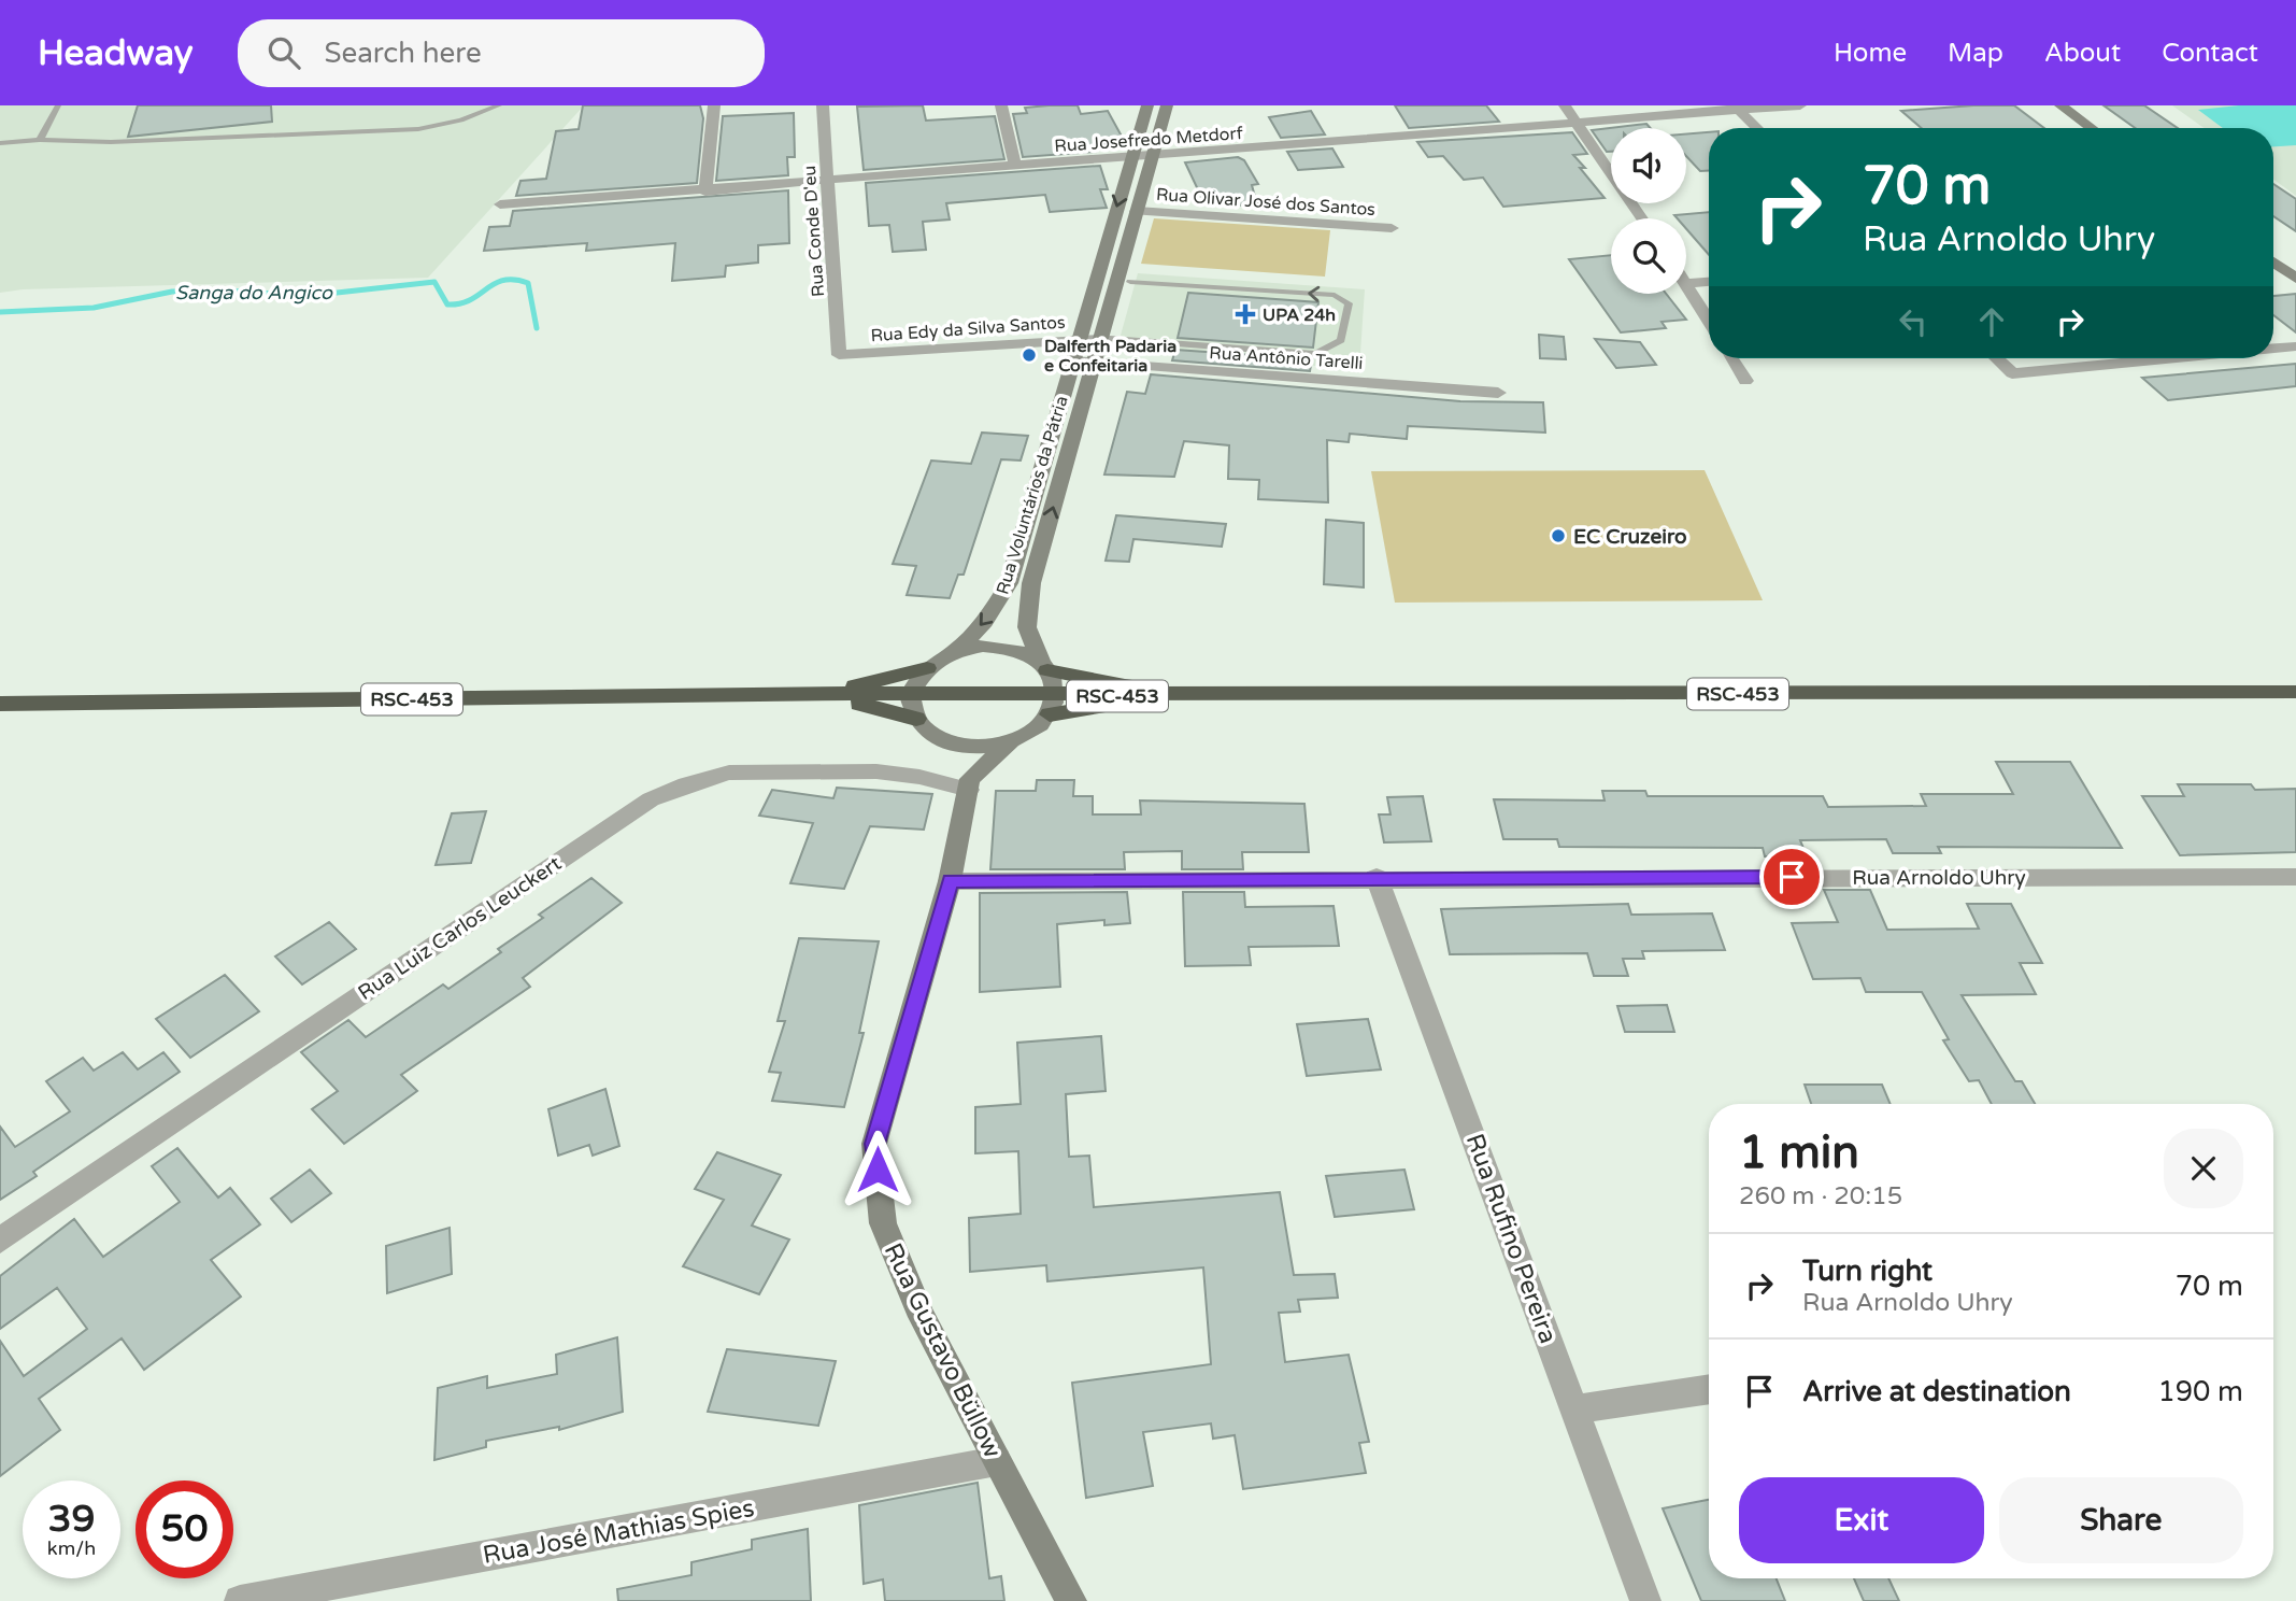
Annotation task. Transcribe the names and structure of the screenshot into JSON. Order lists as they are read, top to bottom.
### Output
{
  "streets": {
    "highway": ["RSC-453"],
    "main road": ["Rua Voluntários da Pátria", "Rua Gustavo Büllow"],
    "street": [
      "Rua Josefredo Metdorf",
      "Rua Olivar José dos Santos",
      "Rua Conde D'eu",
      "Rua Edy da Silva Santos",
      "Rua Antônio Tarelli",
      "Rua Arnoldo Uhry",
      "Rua Luiz Carlos Leuckert",
      "Rua Rufino Pereira",
      "Rua José Mathias Spies"
    ]
  },
  "crossings": [
    ["Rua Josefredo Metdorf", "Rua Conde D'eu"],
    ["Rua Josefredo Metdorf", "Rua Voluntários da Pátria"],
    ["Rua Olivar José dos Santos", "Rua Voluntários da Pátria"],
    ["Rua Conde D'eu", "Rua Edy da Silva Santos"],
    ["Rua Edy da Silva Santos", "Rua Voluntários da Pátria"],
    ["Rua Antônio Tarelli", "Rua Voluntários da Pátria"],
    ["Rua Voluntários da Pátria", "RSC-453"],
    ["Rua Arnoldo Uhry", "Rua Rufino Pereira"],
    ["Rua Arnoldo Uhry", "Rua Gustavo Büllow"],
    ["Rua Luiz Carlos Leuckert", "Rua Gustavo Büllow"],
    ["Rua Gustavo Büllow", "Rua José Mathias Spies"]
  ],
  "water": ["Sanga do Angico"],
  "places": {
    "health": ["UPA 24h"],
    "other": ["Dalferth Padaria e Confeitaria", "EC Cruzeiro"]
  },
  "page": {
    "header": "Headway",
    "search": "Search here",
    "nav": [
      "Home",
      "Map",
      "About",
      "Contact"
    ],
    "turn": ["70 m", "Rua Arnoldo Uhry"],
    "heading": ["1 min", "260 m · 20:15"],
    "list": [
      {
        "name": "Turn right",
        "note": "Rua Arnoldo Uhry",
        "value": "70 m"
      },
      {
        "name": "Arrive at destination",
        "value": "190 m"
      }
    ],
    "buttons": ["Exit", "Share"],
    "speed": "39 km/h",
    "limit": "50"
  }
}
